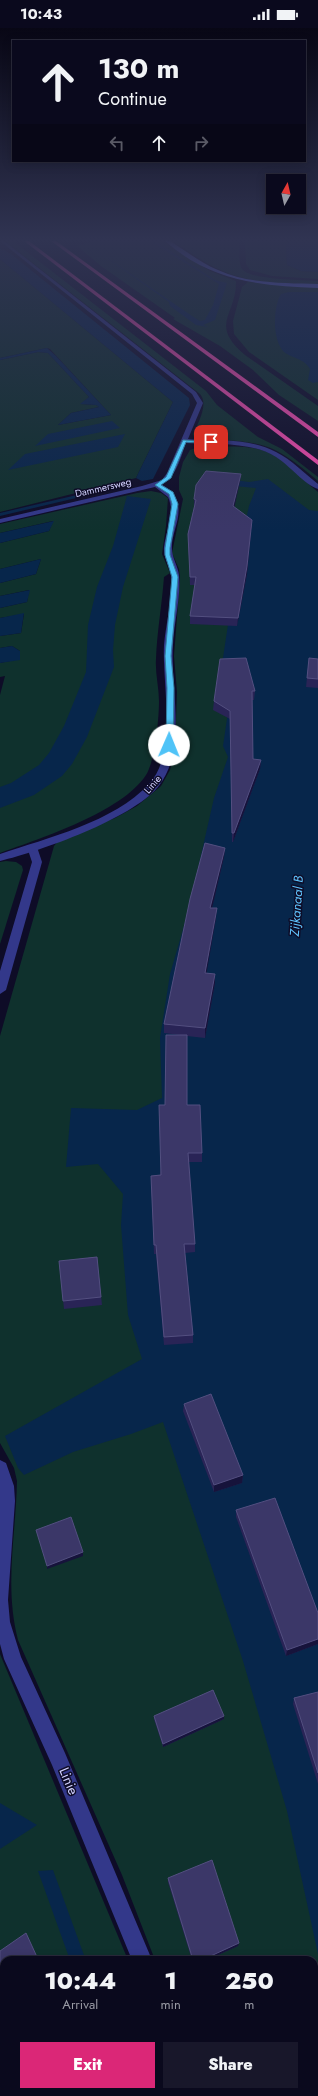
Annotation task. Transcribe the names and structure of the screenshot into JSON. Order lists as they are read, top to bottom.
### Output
{
  "streets": {
    "street": ["Dammersweg", "Linie"]
  },
  "crossings": [
    ["Dammersweg", "Linie"]
  ],
  "water": ["Zijkanaal B"],
  "north": "top",
  "page": {
    "status": "10:43",
    "turn": ["130 m", "Continue"],
    "eta": [
      "10:44",
      "Arrival",
      "1",
      "min",
      "250",
      "m"
    ],
    "buttons": ["Exit", "Share"]
  }
}
